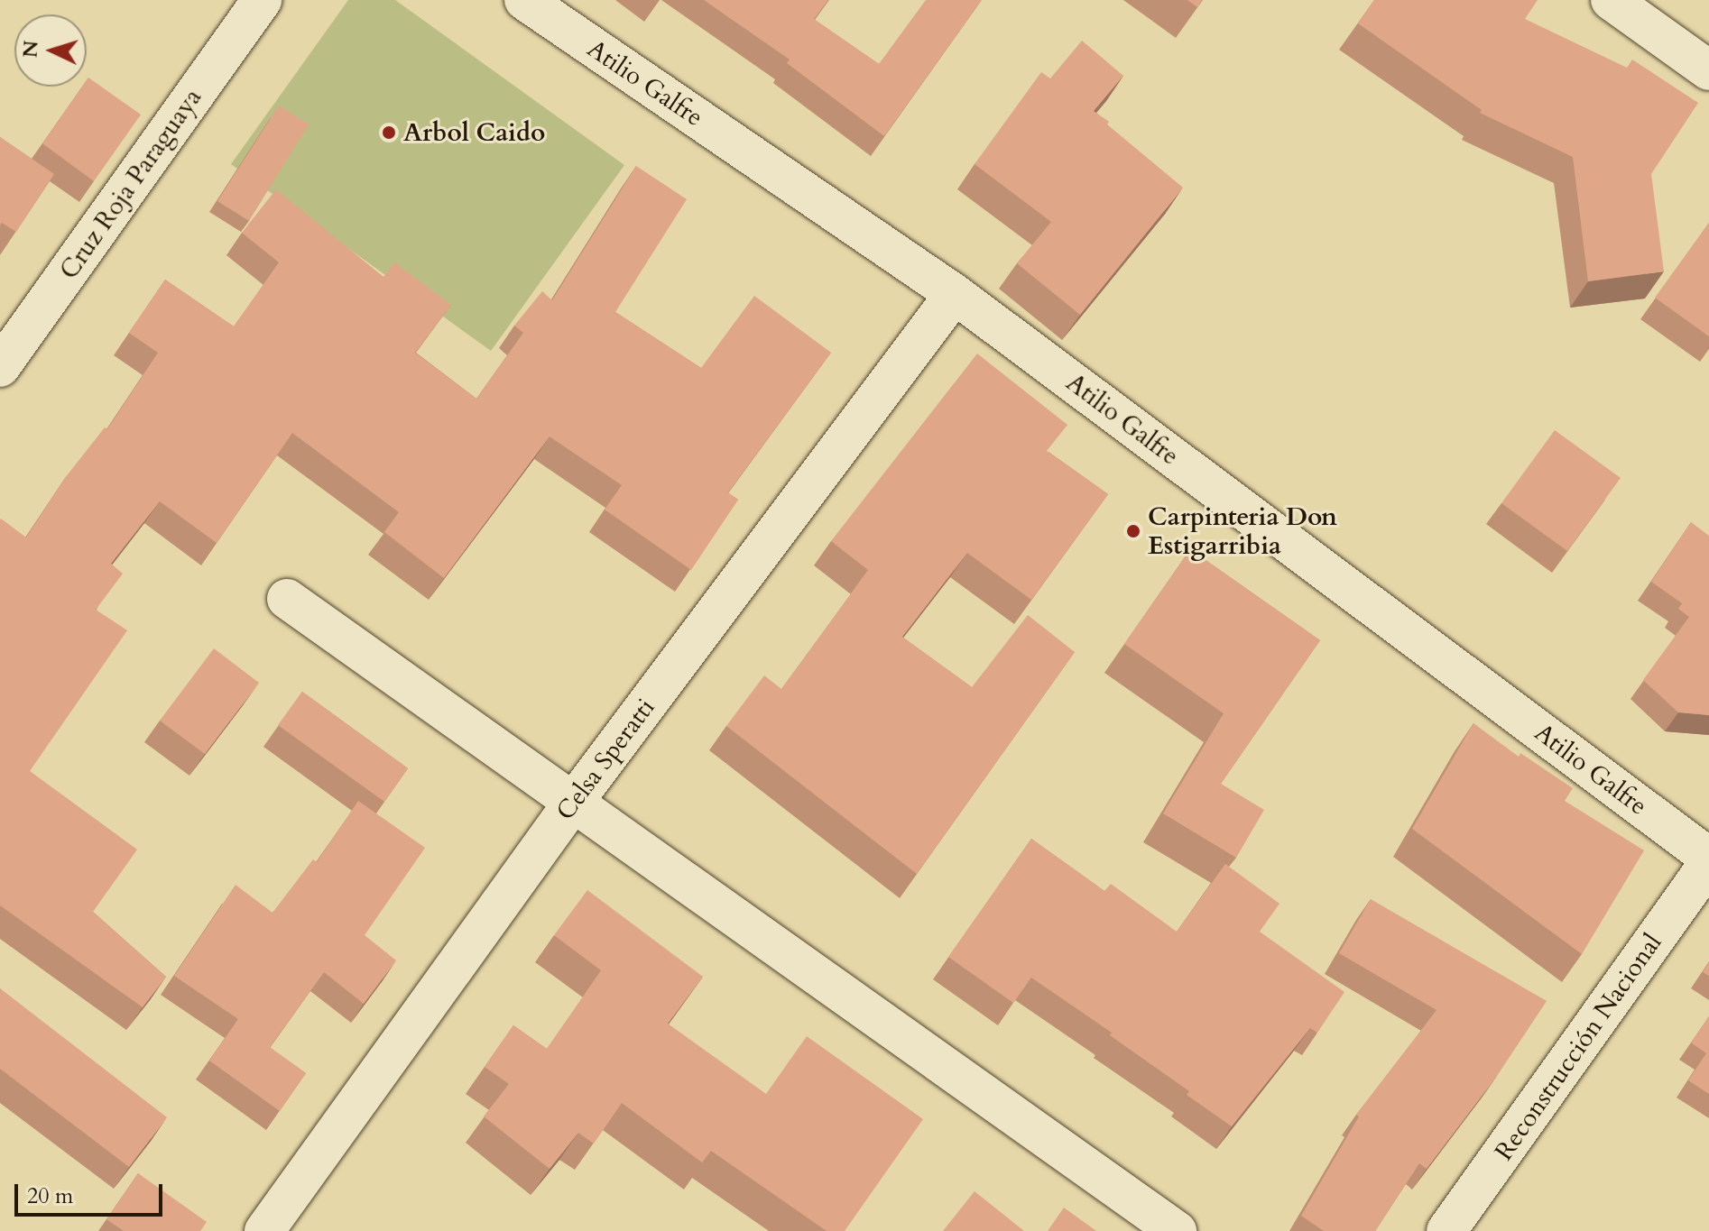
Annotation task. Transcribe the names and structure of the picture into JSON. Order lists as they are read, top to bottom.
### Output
{
  "streets": {
    "street": [
      "Atilio Galfre",
      "Cruz Roja Paraguaya",
      "Celsa Speratti",
      "Reconstrucción Nacional"
    ]
  },
  "crossings": [
    ["Atilio Galfre", "Celsa Speratti"]
  ],
  "places": ["Arbol Caido", "Carpinteria Don Estigarribia"],
  "scale_bar": "20 m",
  "north": "left"
}
